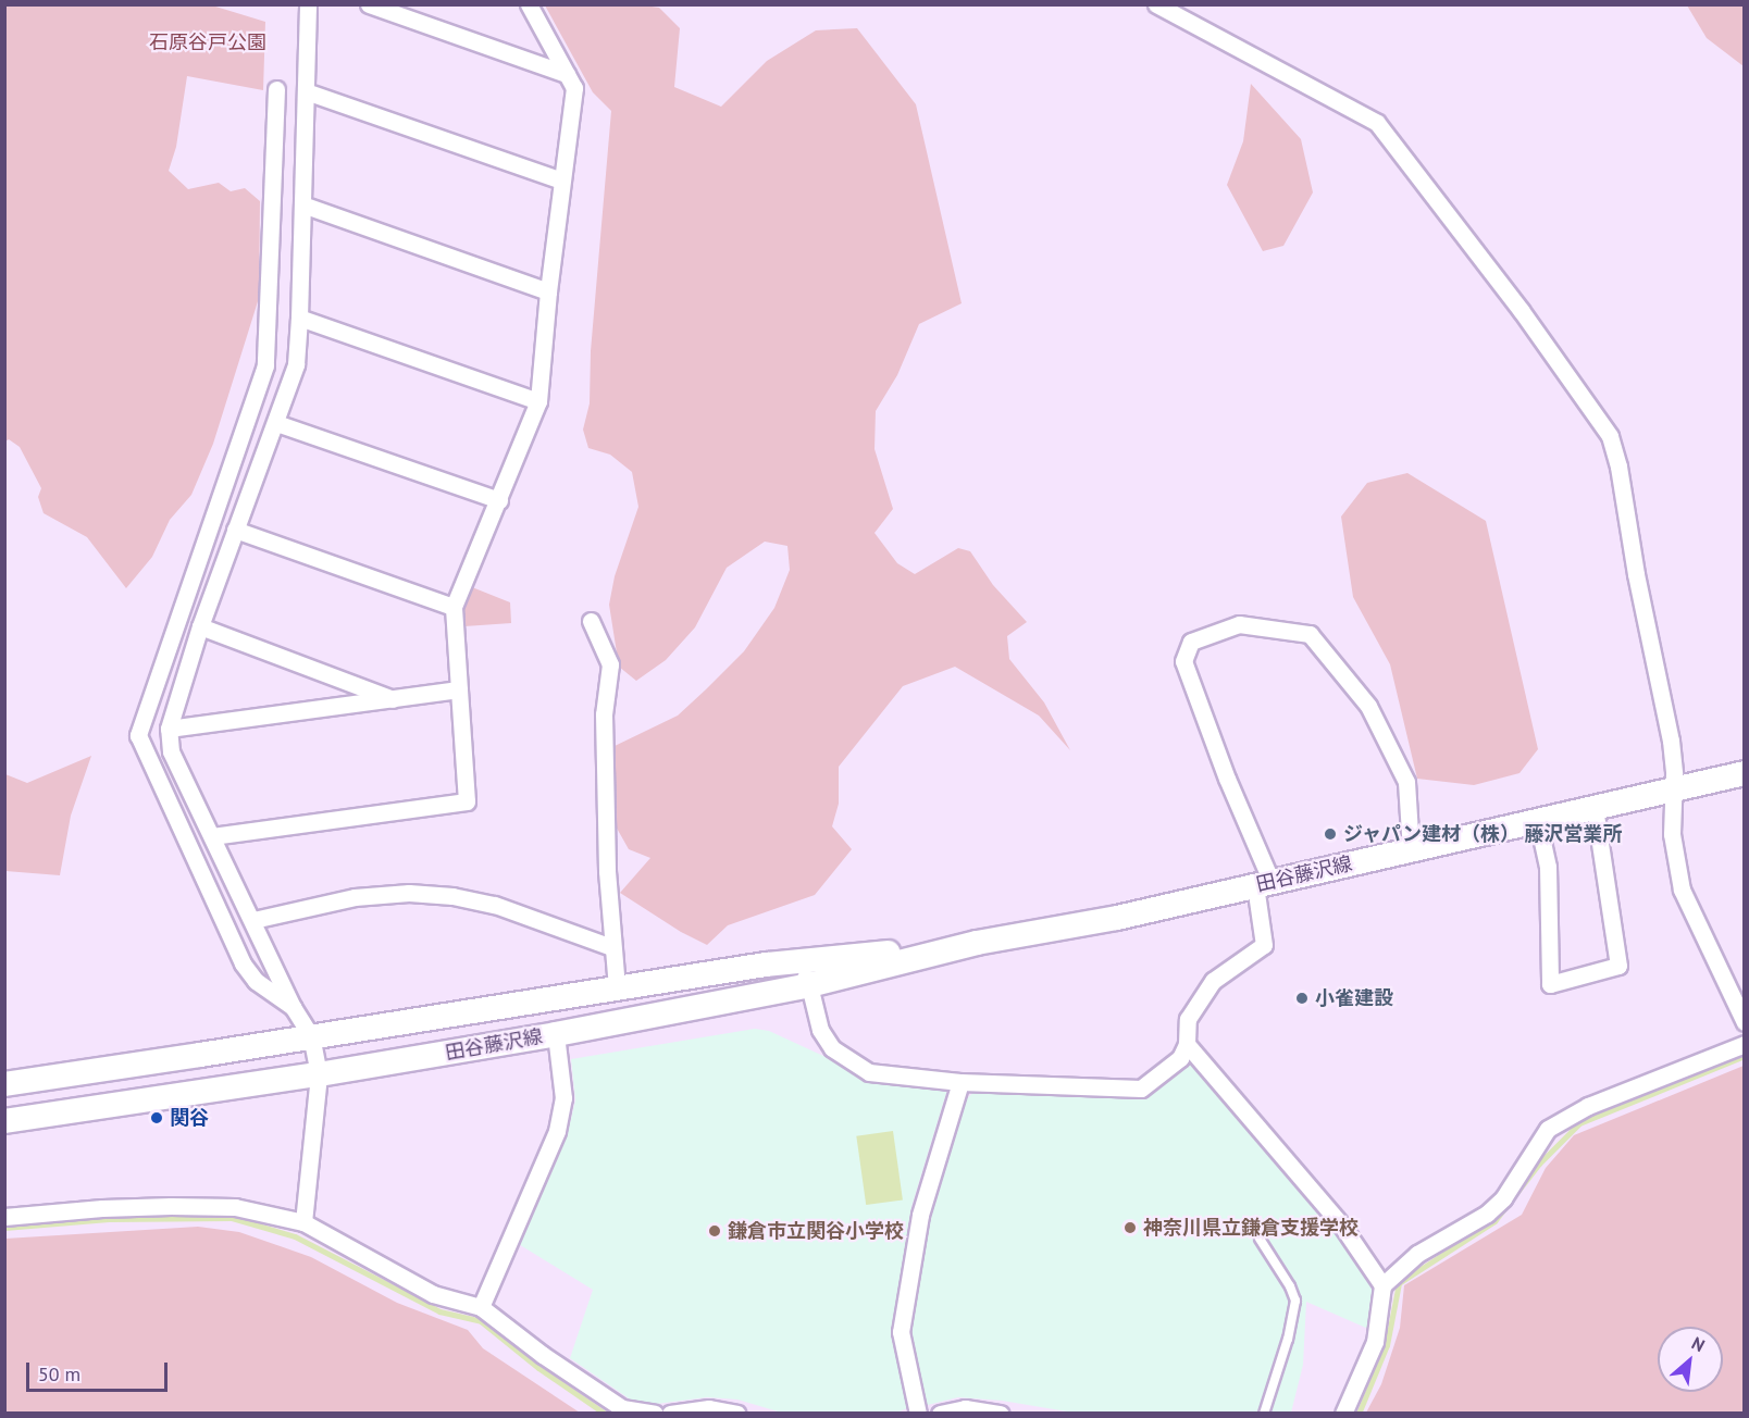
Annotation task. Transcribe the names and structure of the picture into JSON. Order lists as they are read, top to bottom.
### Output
{
  "streets": {
    "main road": ["田谷藤沢線"]
  },
  "parks": ["石原谷戸公園"],
  "places": [
    "ジャパン建材（株） 藤沢営業所",
    "小雀建設",
    "関谷",
    "神奈川県立鎌倉支援学校",
    "鎌倉市立関谷小学校"
  ],
  "scale_bar": "50 m",
  "north": "top right"
}
